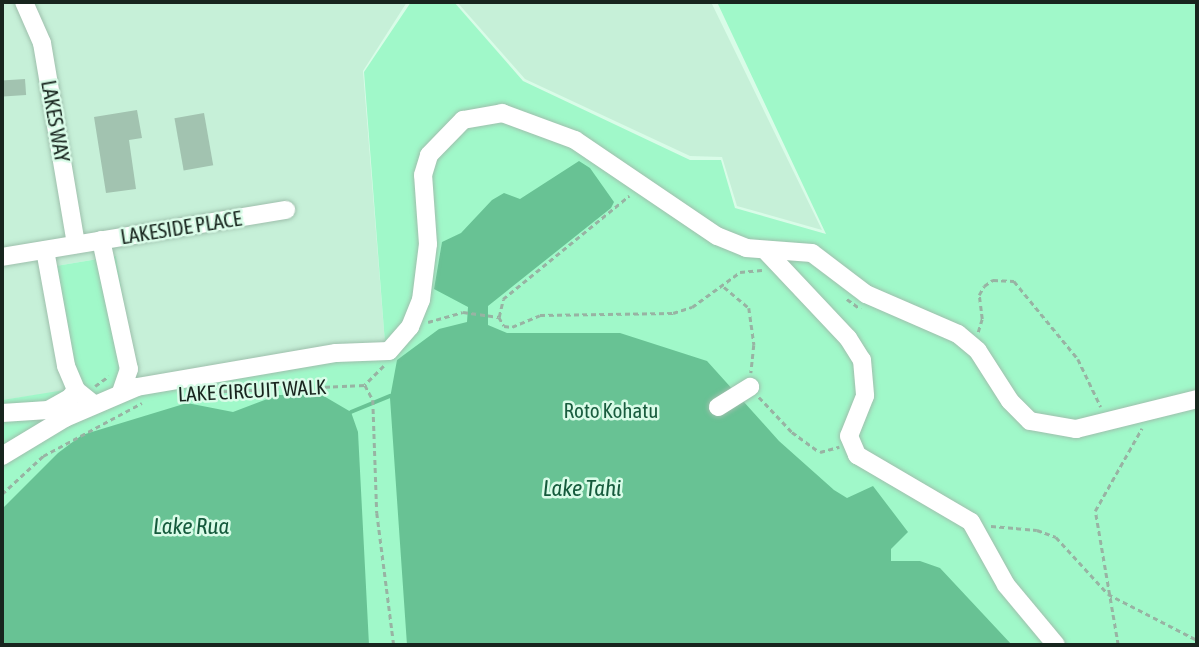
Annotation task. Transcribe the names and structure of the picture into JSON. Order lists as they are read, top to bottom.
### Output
{
  "streets": {
    "street": ["LAKES WAY", "LAKESIDE PLACE"],
    "path": ["LAKE CIRCUIT WALK"]
  },
  "crossings": [
    ["LAKES WAY", "LAKESIDE PLACE"]
  ],
  "water": ["Lake Tahi", "Lake Rua"],
  "parks": ["Roto Kohatu"]
}
